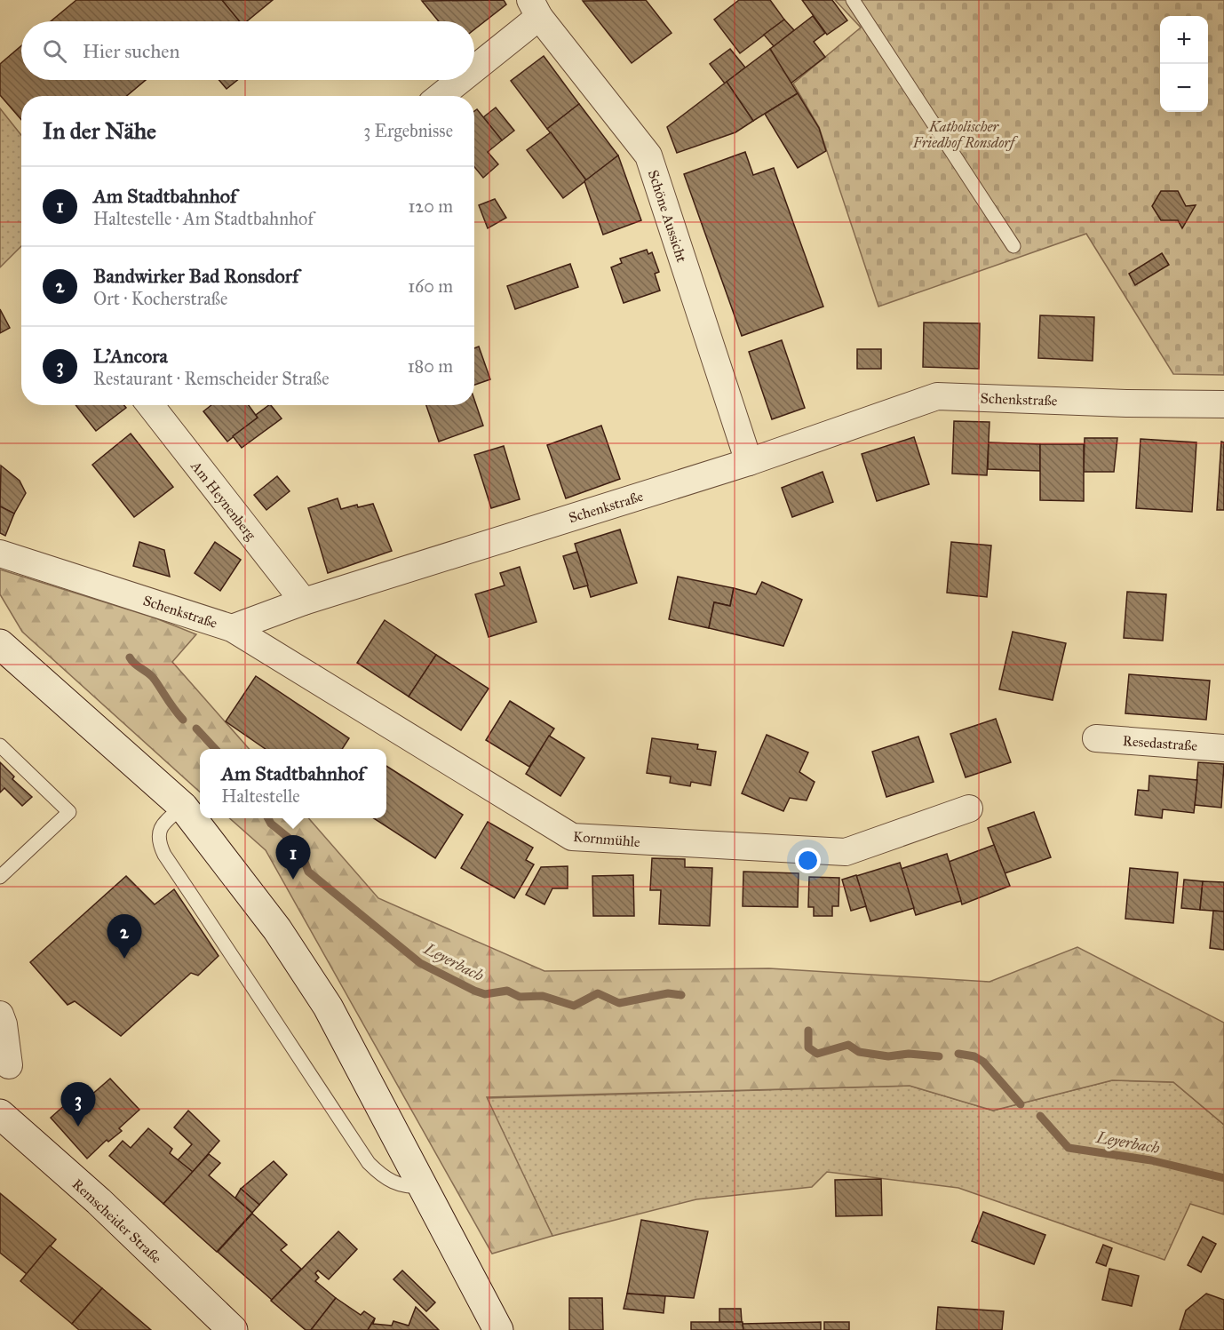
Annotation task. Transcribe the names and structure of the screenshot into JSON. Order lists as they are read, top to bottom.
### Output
{
  "streets": {
    "main road": ["Remscheider Straße"],
    "street": [
      "Schöne Aussicht",
      "Schenkstraße",
      "Am Heynenberg",
      "Resedastraße",
      "Kornmühle"
    ]
  },
  "crossings": [
    ["Schöne Aussicht", "Schenkstraße"],
    ["Schenkstraße", "Am Heynenberg"],
    ["Schenkstraße", "Kornmühle"]
  ],
  "water": ["Leyerbach"],
  "parks": ["Katholischer Friedhof Ronsdorf"],
  "page": {
    "map_buttons": ["+", "−"],
    "search": "Hier suchen",
    "heading": ["In der Nähe", "3 Ergebnisse"],
    "list": [
      {
        "mark": "1",
        "name": "Am Stadtbahnhof",
        "note": "Haltestelle · Am Stadtbahnhof",
        "value": "120 m"
      },
      {
        "mark": "2",
        "name": "Bandwirker Bad Ronsdorf",
        "note": "Ort · Kocherstraße",
        "value": "160 m"
      },
      {
        "mark": "3",
        "name": "L'Ancora",
        "note": "Restaurant · Remscheider Straße",
        "value": "180 m"
      }
    ],
    "popup": ["Am Stadtbahnhof", "Haltestelle"],
    "pins": ["1", "2", "3"]
  }
}
